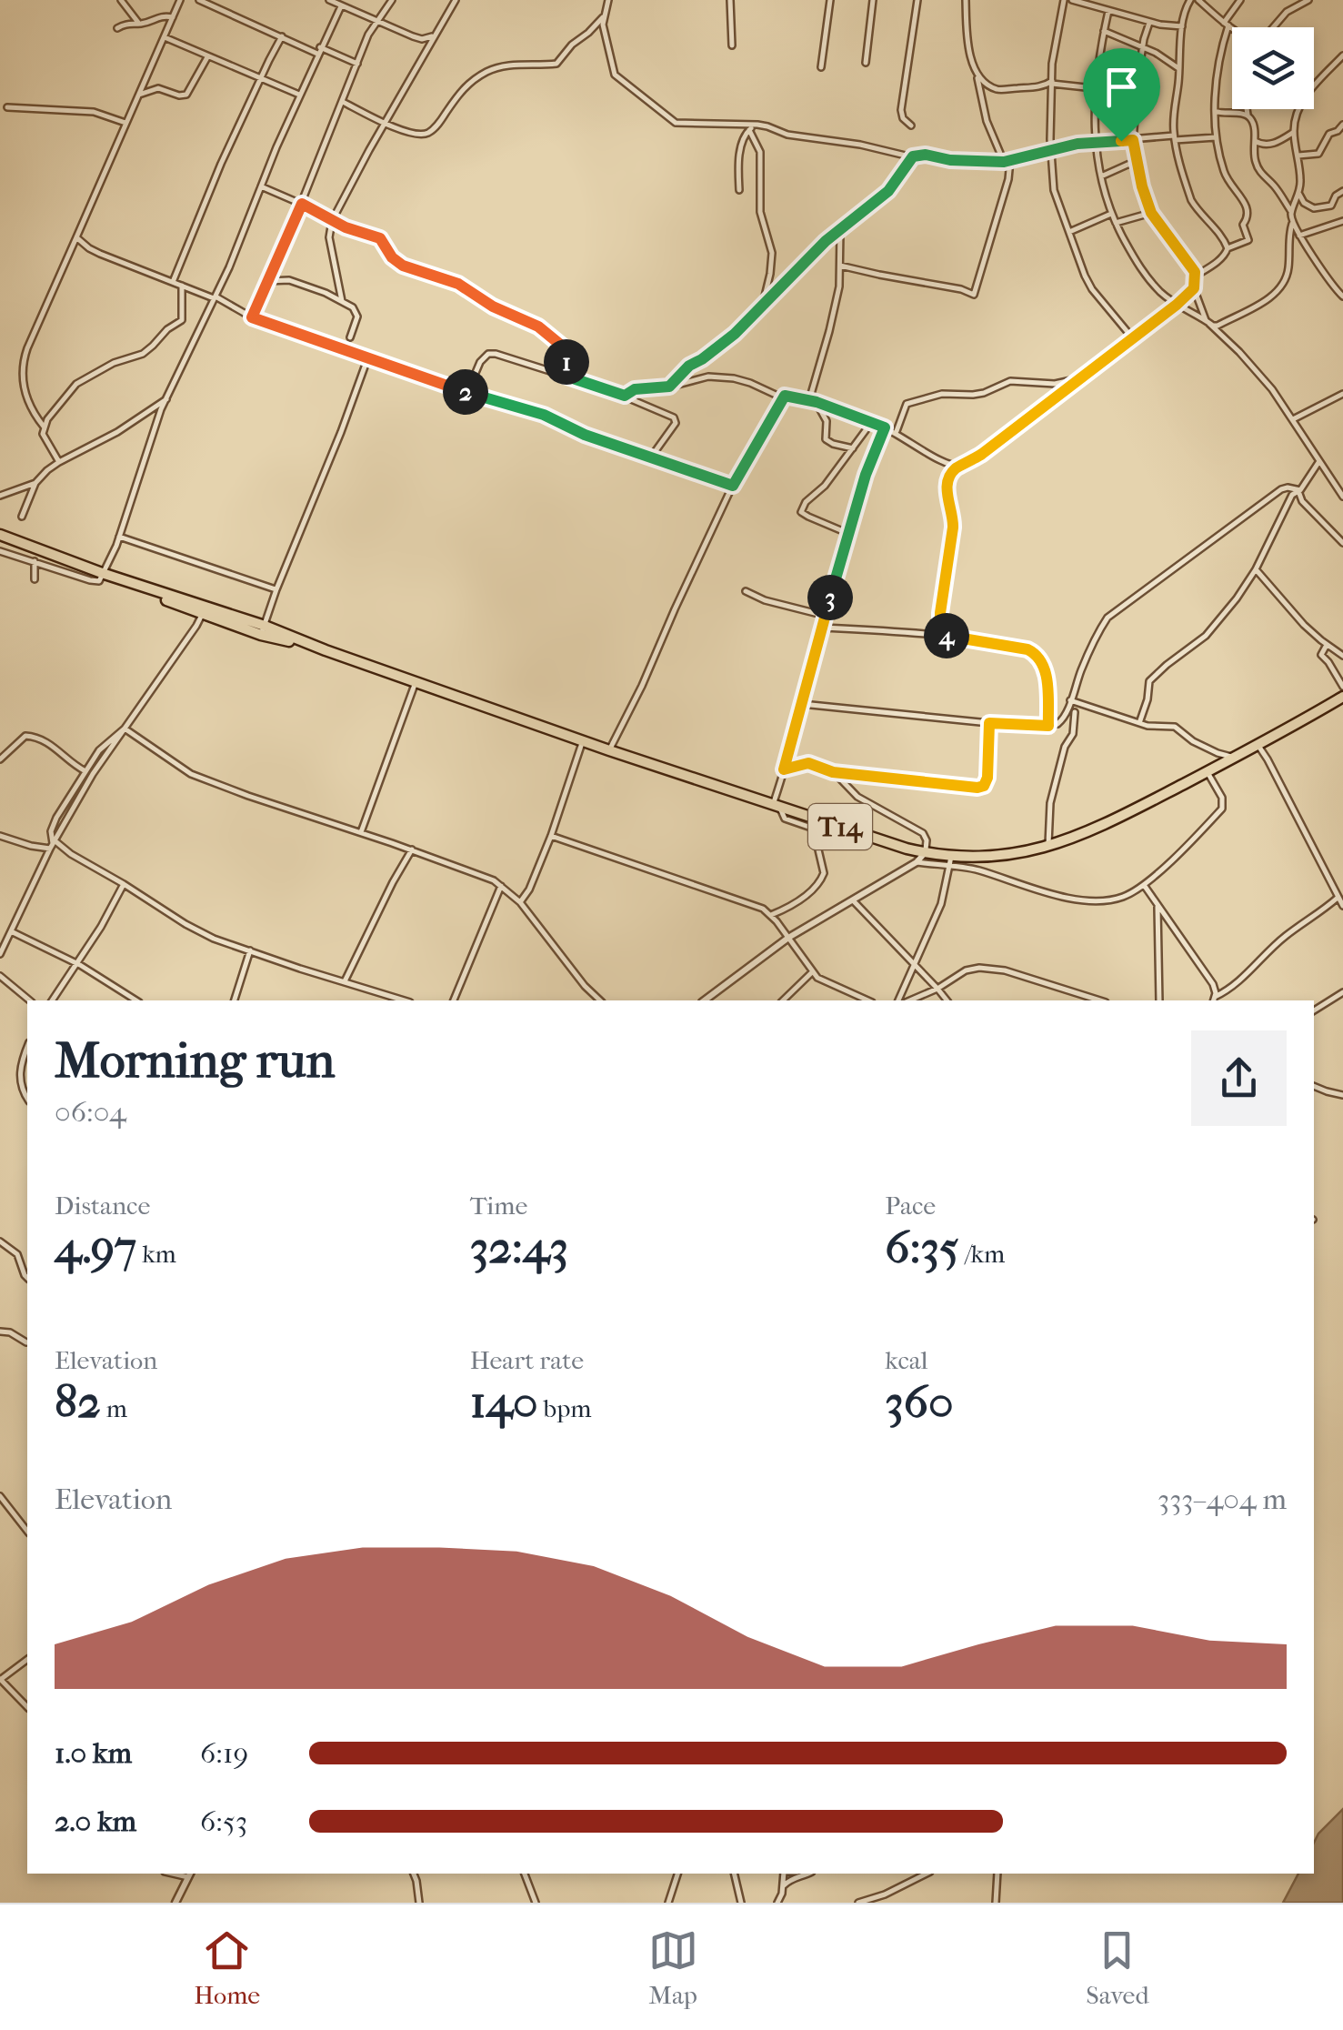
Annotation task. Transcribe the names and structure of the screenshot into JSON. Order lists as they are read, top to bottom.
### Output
{
  "streets": {
    "highway": ["T14"]
  },
  "page": {
    "pins": [
      "1",
      "2",
      "3",
      "4"
    ],
    "heading": ["Morning run", "06:04"],
    "stats": [
      ["Distance", "4.97 km"],
      ["Time", "32:43"],
      ["Pace", "6:35 /km"],
      ["Elevation", "82 m"],
      ["Heart rate", "140 bpm"],
      ["kcal", "360"]
    ],
    "chart": ["Elevation", "333–404 m"],
    "list": [
      {
        "name": "1.0 km",
        "note": "6:19"
      },
      {
        "name": "2.0 km",
        "note": "6:53"
      }
    ],
    "tabs": ["Home", "Map", "Saved"]
  }
}
